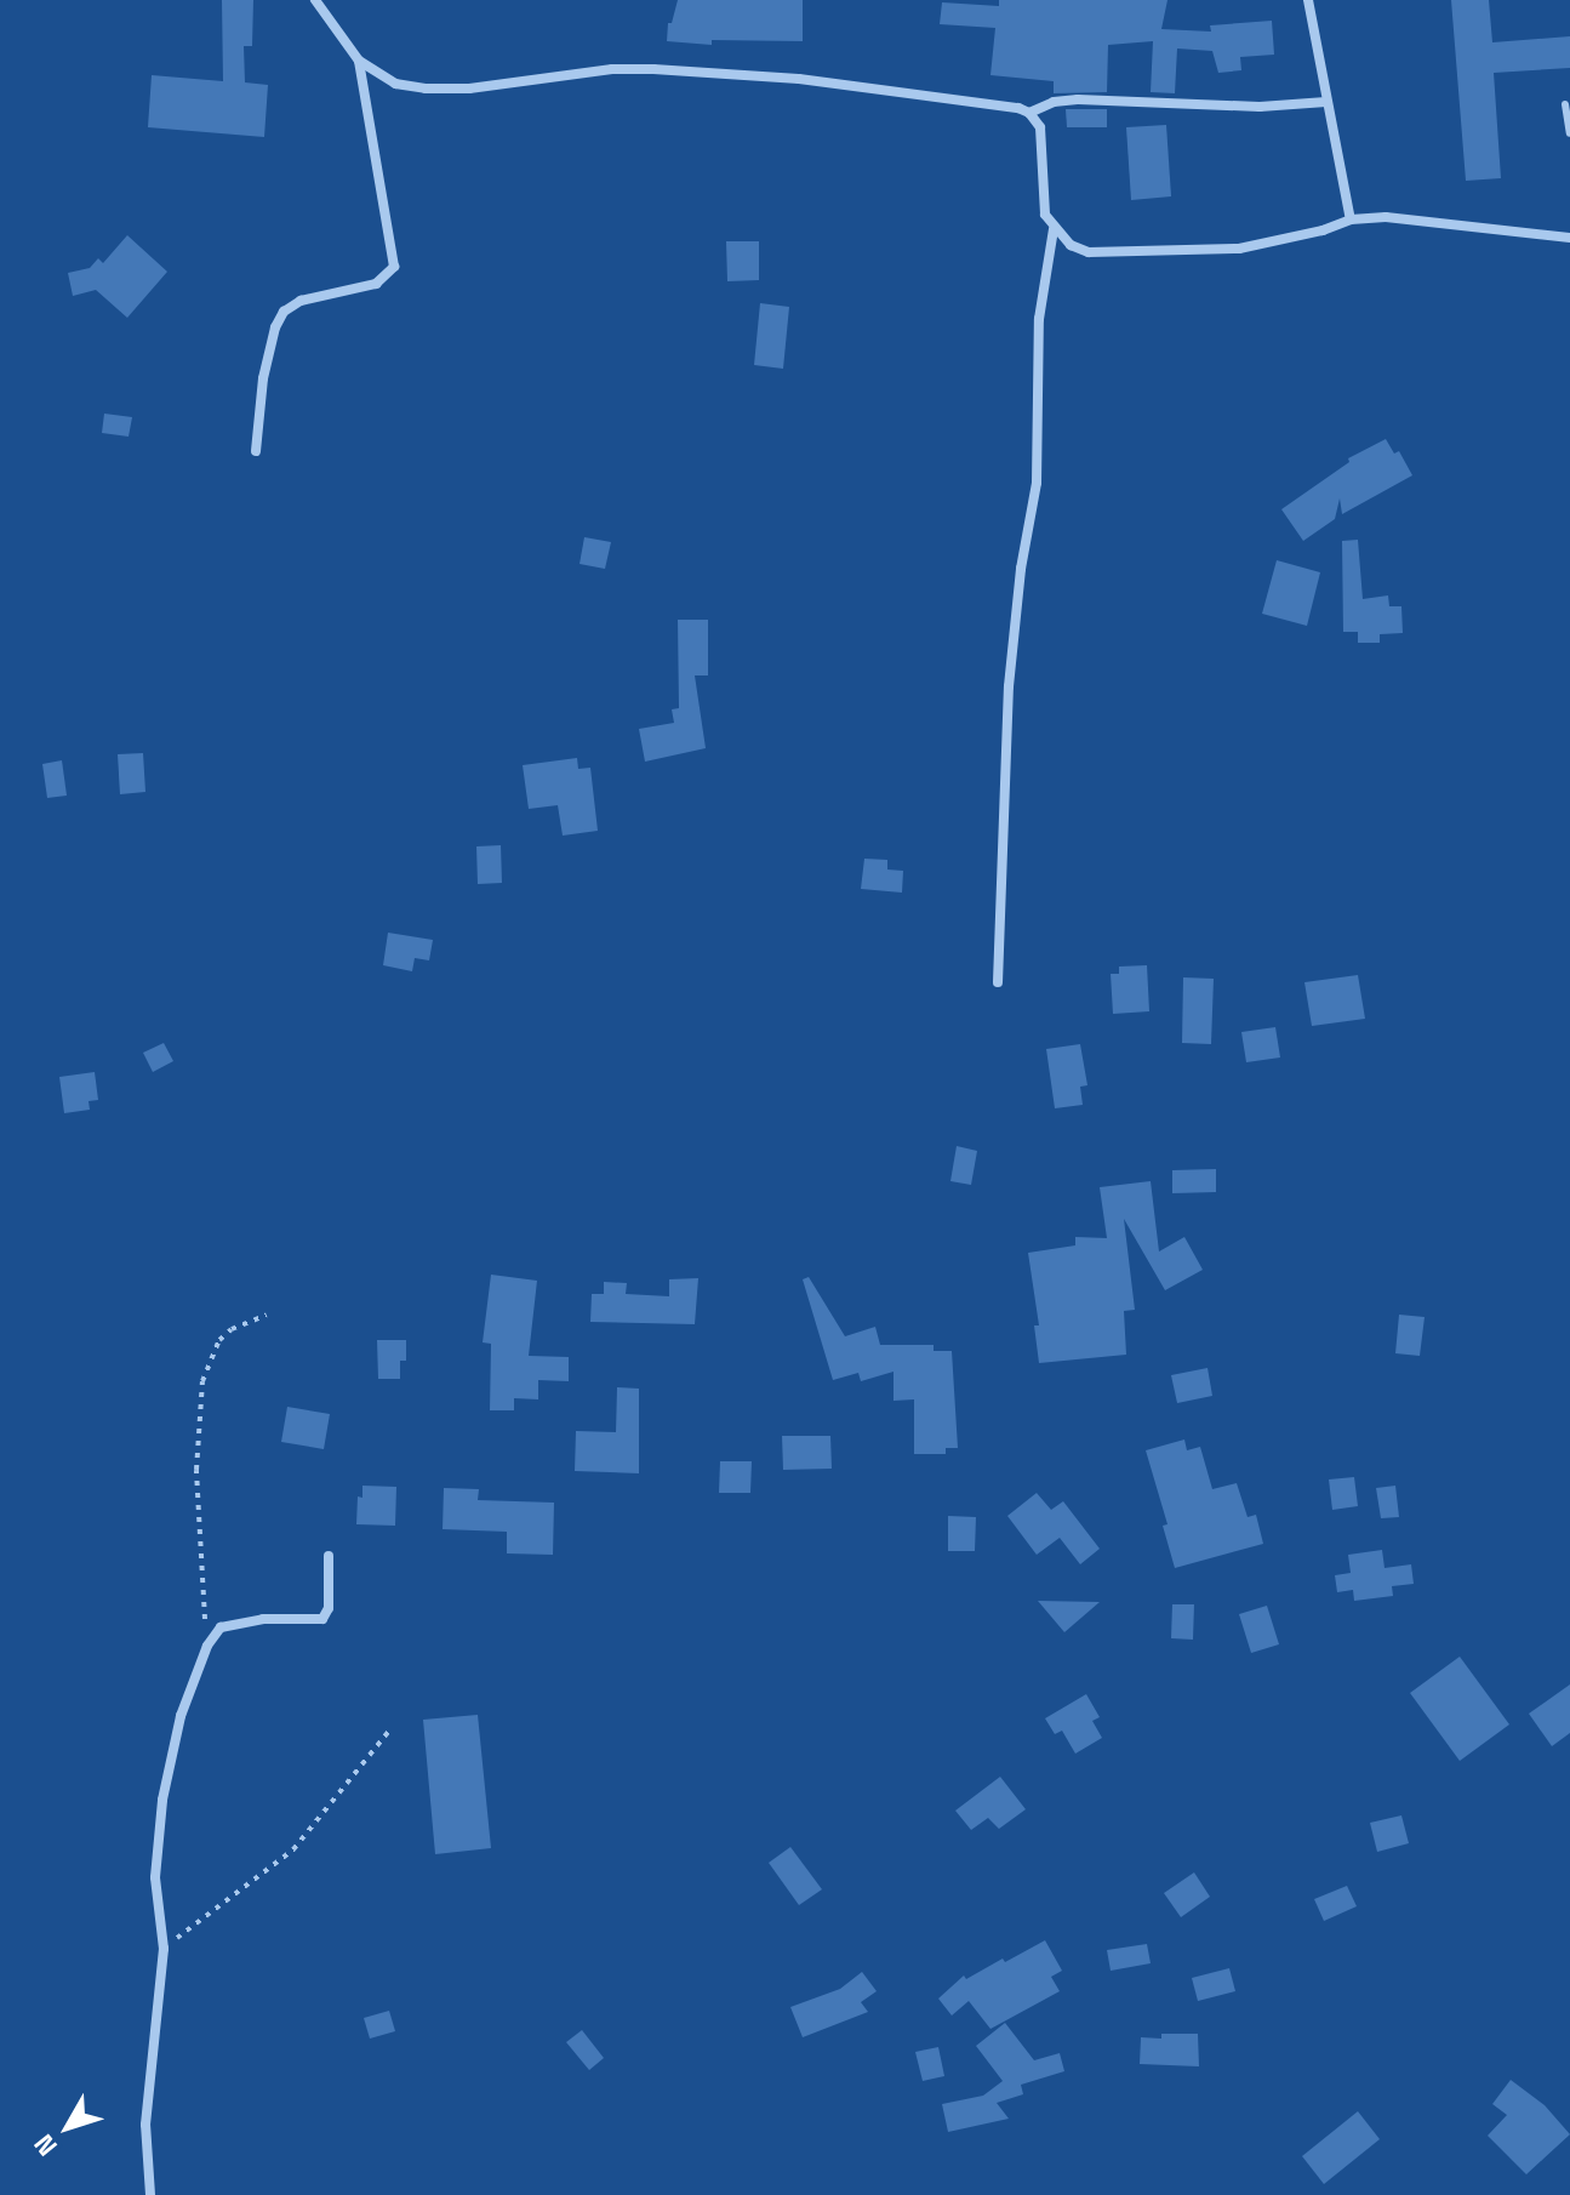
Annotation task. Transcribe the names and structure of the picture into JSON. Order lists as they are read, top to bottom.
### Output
{
  "north": "bottom left"
}
